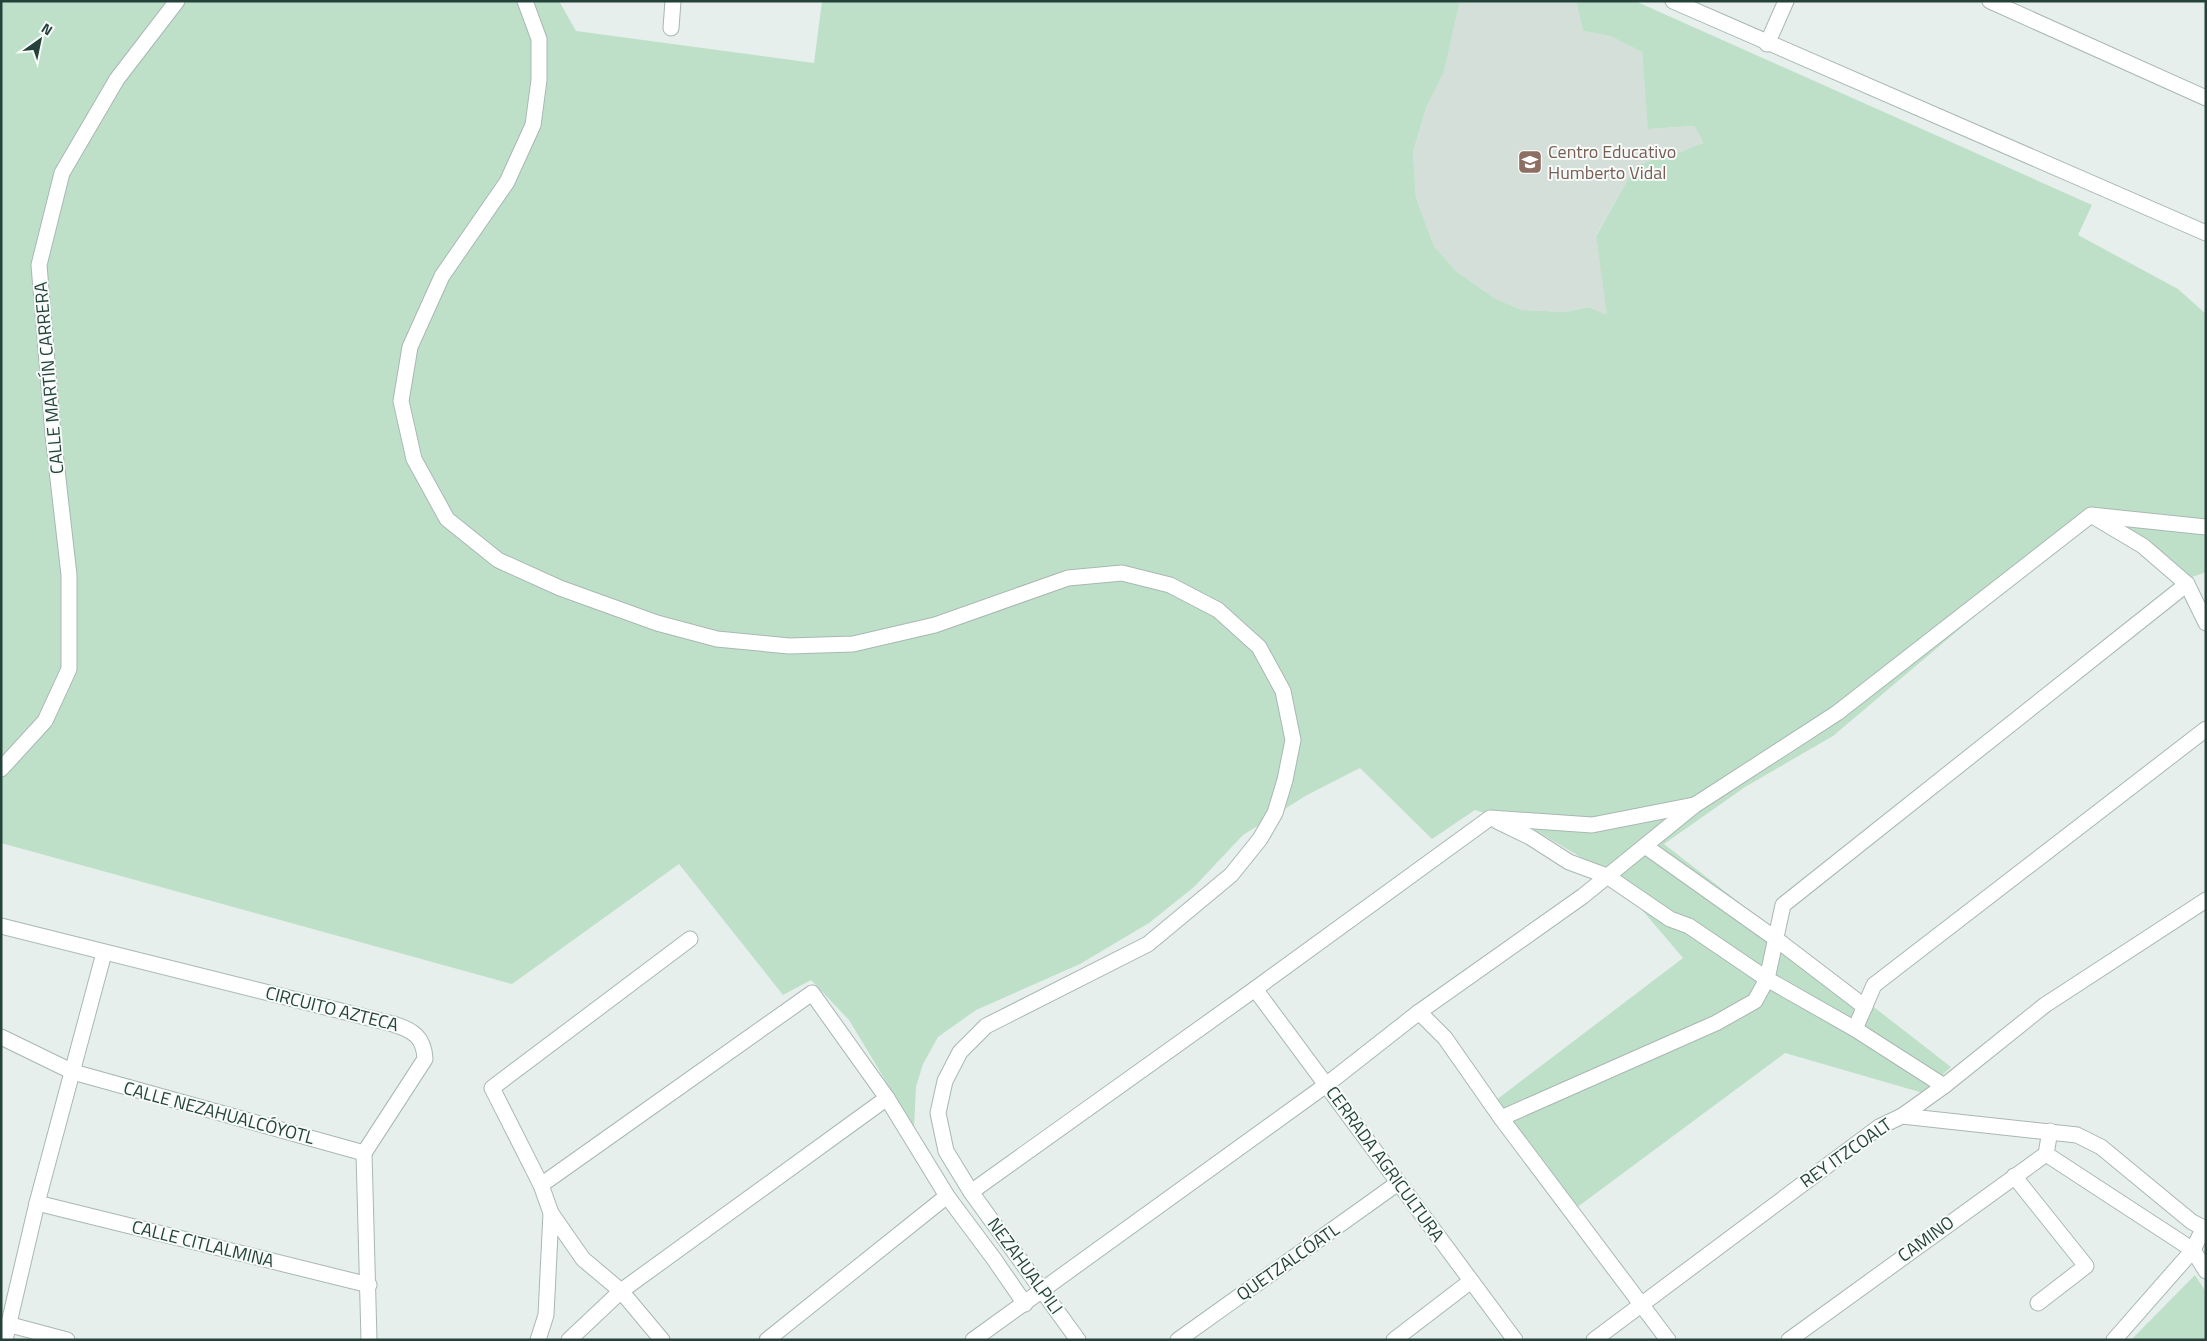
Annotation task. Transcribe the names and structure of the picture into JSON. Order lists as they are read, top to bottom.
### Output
{
  "streets": {
    "street": [
      "CALLE MARTÍN CARRERA",
      "CIRCUITO AZTECA",
      "CALLE NEZAHUALCÓYOTL",
      "REY ITZCOALT",
      "CERRADA AGRICULTURA",
      "CAMINO",
      "CALLE CITLALMINA",
      "QUETZALCÓATL",
      "NEZAHUALPILI"
    ]
  },
  "crossings": [
    ["CIRCUITO AZTECA", "CALLE NEZAHUALCÓYOTL"],
    ["CERRADA AGRICULTURA", "QUETZALCÓATL"]
  ],
  "places": {
    "school or university": ["Centro Educativo Humberto Vidal"]
  },
  "north": "top right"
}
